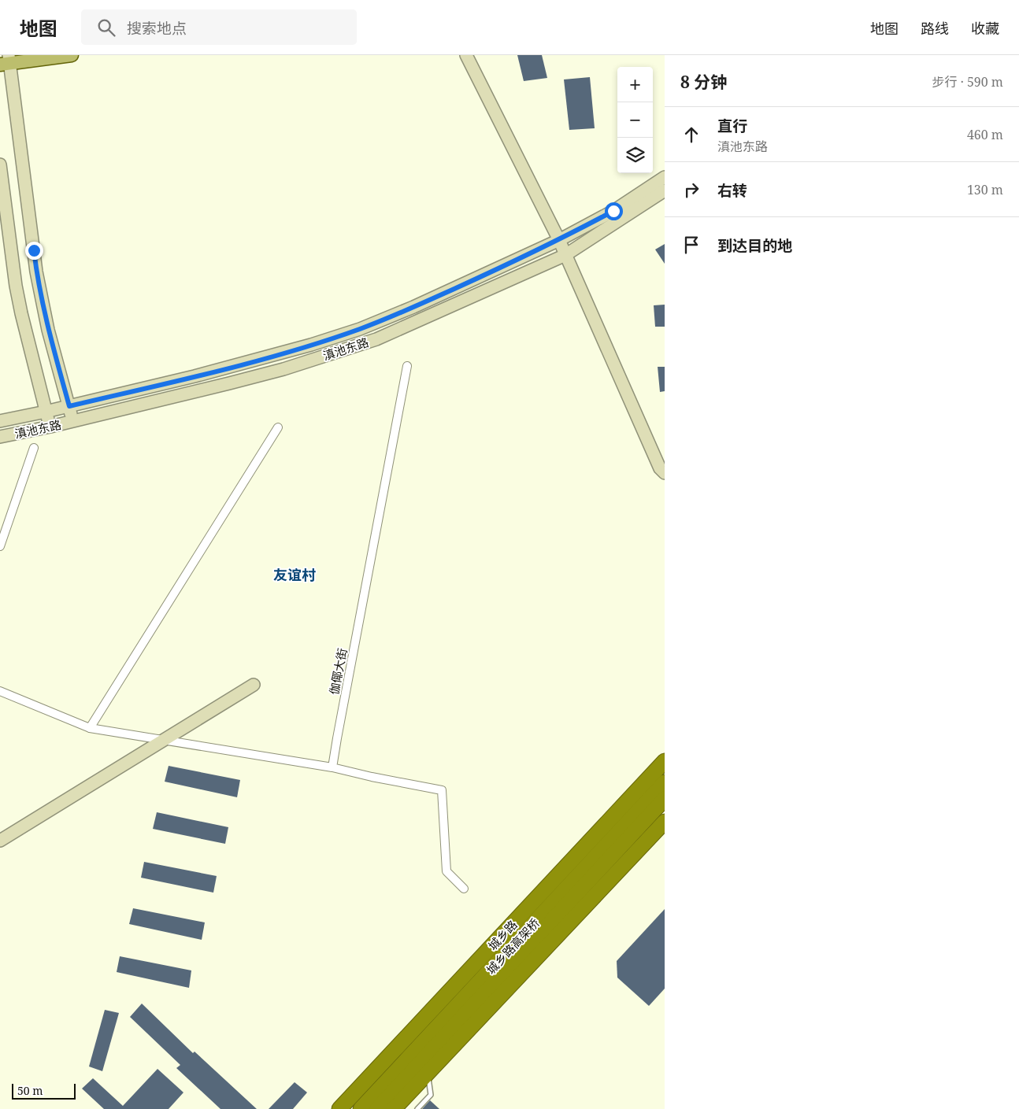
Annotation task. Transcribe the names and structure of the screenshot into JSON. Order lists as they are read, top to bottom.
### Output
{
  "streets": {
    "highway": ["城乡路", "城乡路高架桥"],
    "street": ["滇池东路", "伽倻大街"]
  },
  "districts": ["友谊村"],
  "scale_bar": "50 m",
  "page": {
    "header": "地图",
    "search": "搜索地点",
    "nav": ["地图", "路线", "收藏"],
    "heading": ["8 分钟", "步行 · 590 m"],
    "map_buttons": ["+", "−"],
    "list": [
      ["直行", "滇池东路", "460 m"],
      ["右转", "130 m"],
      "到达目的地"
    ],
    "scale": "50 m"
  }
}
